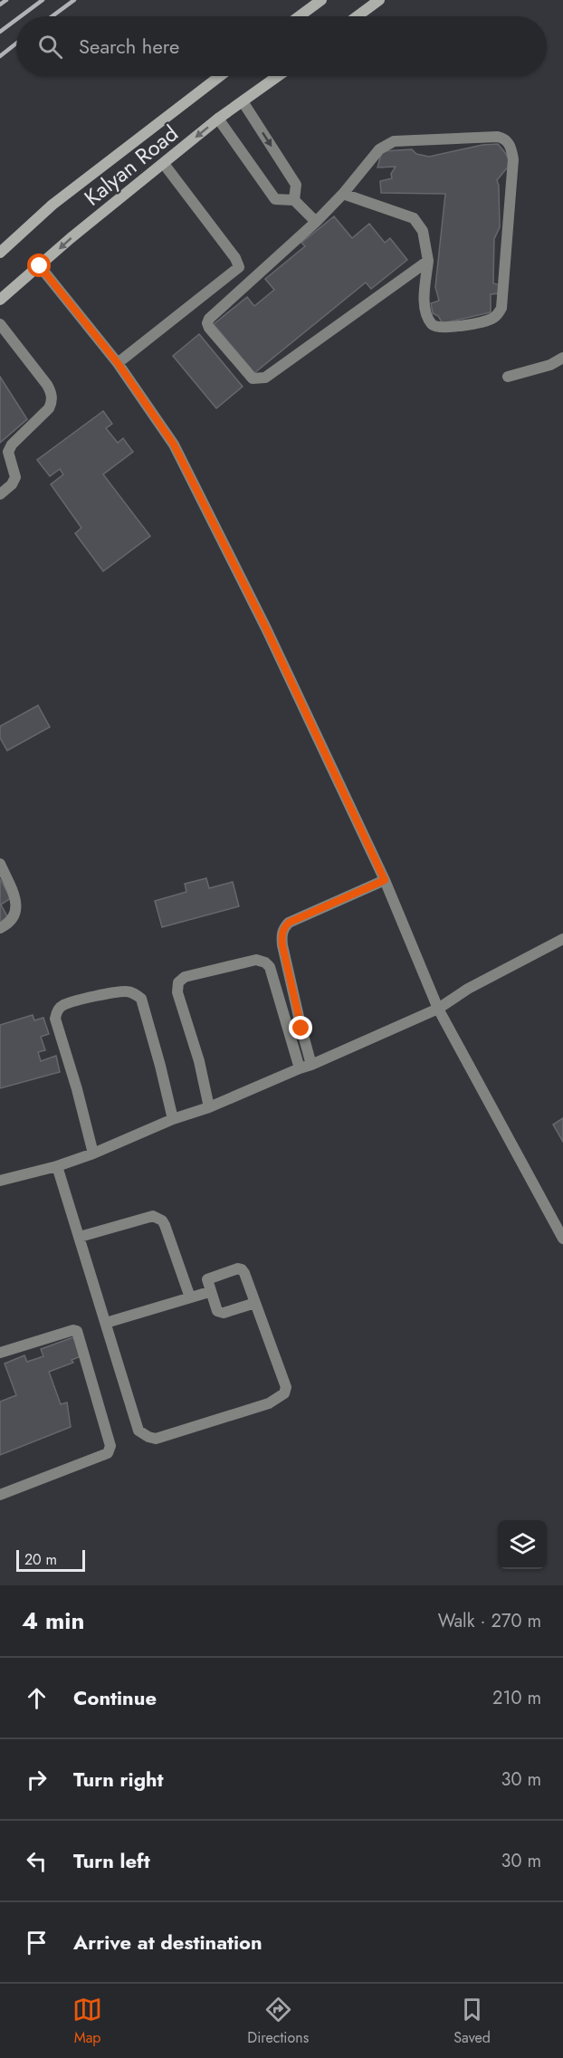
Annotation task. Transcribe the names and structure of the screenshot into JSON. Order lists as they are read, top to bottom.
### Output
{
  "streets": {
    "main road": ["Kalyan Road"]
  },
  "scale_bar": "20 m",
  "page": {
    "search": "Search here",
    "scale": "20 m",
    "heading": ["4 min", "Walk · 270 m"],
    "list": [
      ["Continue", "210 m"],
      ["Turn right", "30 m"],
      ["Turn left", "30 m"],
      "Arrive at destination"
    ],
    "nav": ["Map", "Directions", "Saved"]
  }
}
